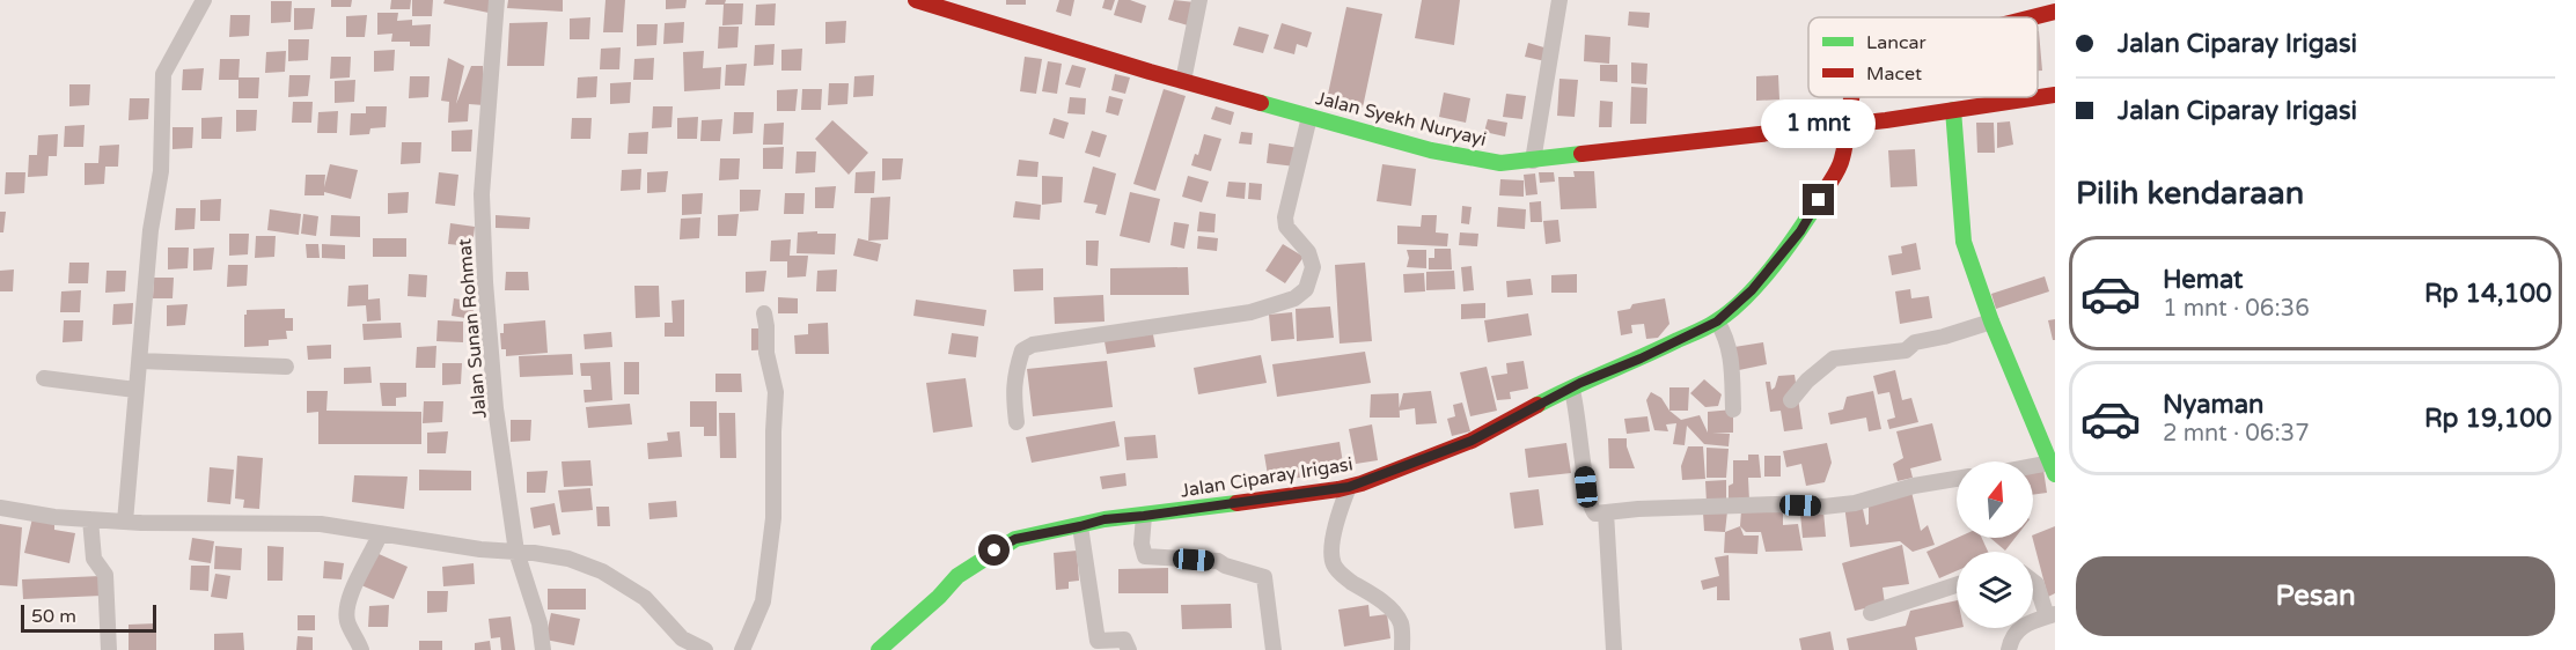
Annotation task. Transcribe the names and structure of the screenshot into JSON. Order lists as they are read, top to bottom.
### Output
{
  "streets": {
    "street": ["Jalan Syekh Nuryayi", "Jalan Sunan Rohmat", "Jalan Ciparay Irigasi"]
  },
  "crossings": [
    ["Jalan Syekh Nuryayi", "Jalan Ciparay Irigasi"]
  ],
  "legend": ["Lancar", "Macet"],
  "scale_bar": "50 m",
  "north": "top",
  "page": {
    "banner": ["Jalan Ciparay Irigasi", "Jalan Ciparay Irigasi"],
    "bubble": "1 mnt",
    "heading": "Pilih kendaraan",
    "list": [
      {
        "name": "Hemat",
        "note": "1 mnt · 06:36",
        "value": "Rp 14,100"
      },
      {
        "name": "Nyaman",
        "note": "2 mnt · 06:37",
        "value": "Rp 19,100"
      }
    ],
    "buttons": "Pesan",
    "scale": "50 m"
  }
}
